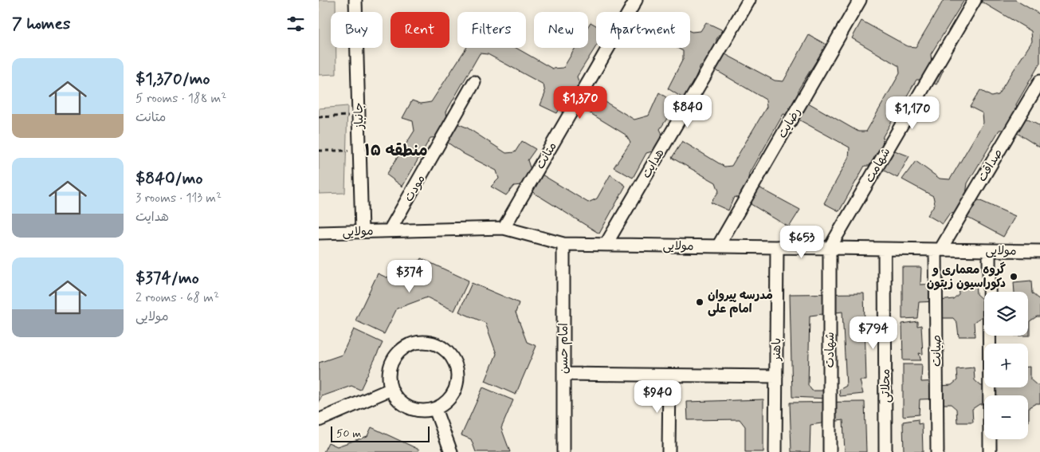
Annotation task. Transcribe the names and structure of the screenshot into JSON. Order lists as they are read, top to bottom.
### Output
{
  "streets": {
    "street": [
      "جانباز",
      "رضایت",
      "متانت",
      "هدایت",
      "شهامت",
      "صداقت",
      "مودت",
      "مولايی",
      "امام حسن",
      "باهنر",
      "شهادت",
      "صیانت",
      "محلاتی"
    ]
  },
  "crossings": [
    ["جانباز", "مولايی"],
    ["رضایت", "مولايی"],
    ["متانت", "مولايی"],
    ["هدایت", "مولايی"],
    ["شهامت", "مولايی"],
    ["شهامت", "شهادت"],
    ["صداقت", "مولايی"],
    ["صداقت", "صیانت"],
    ["مودت", "مولايی"],
    ["مولايی", "امام حسن"],
    ["مولايی", "باهنر"],
    ["مولايی", "شهادت"],
    ["مولايی", "صیانت"],
    ["مولايی", "محلاتی"]
  ],
  "districts": ["منطقه ۱۵"],
  "places": ["گروه معماری و دکوراسیون زیتون", "مدرسه پیروان امام علی"],
  "scale_bar": "50 m",
  "page": {
    "heading": "7 homes",
    "chip": [
      "Buy",
      "Rent",
      "Filters",
      "New",
      "Apartment"
    ],
    "list": [
      {
        "name": "$1,370/mo",
        "note": "5 rooms · 188 m² · متانت"
      },
      {
        "name": "$840/mo",
        "note": "3 rooms · 113 m² · هدایت"
      },
      {
        "name": "$374/mo",
        "note": "2 rooms · 68 m² · مولايی"
      }
    ],
    "price": [
      "$1,370",
      "$840",
      "$1,170",
      "$653",
      "$374",
      "$794",
      "$940"
    ],
    "map_buttons": ["+", "−"],
    "scale": "50 m"
  }
}
